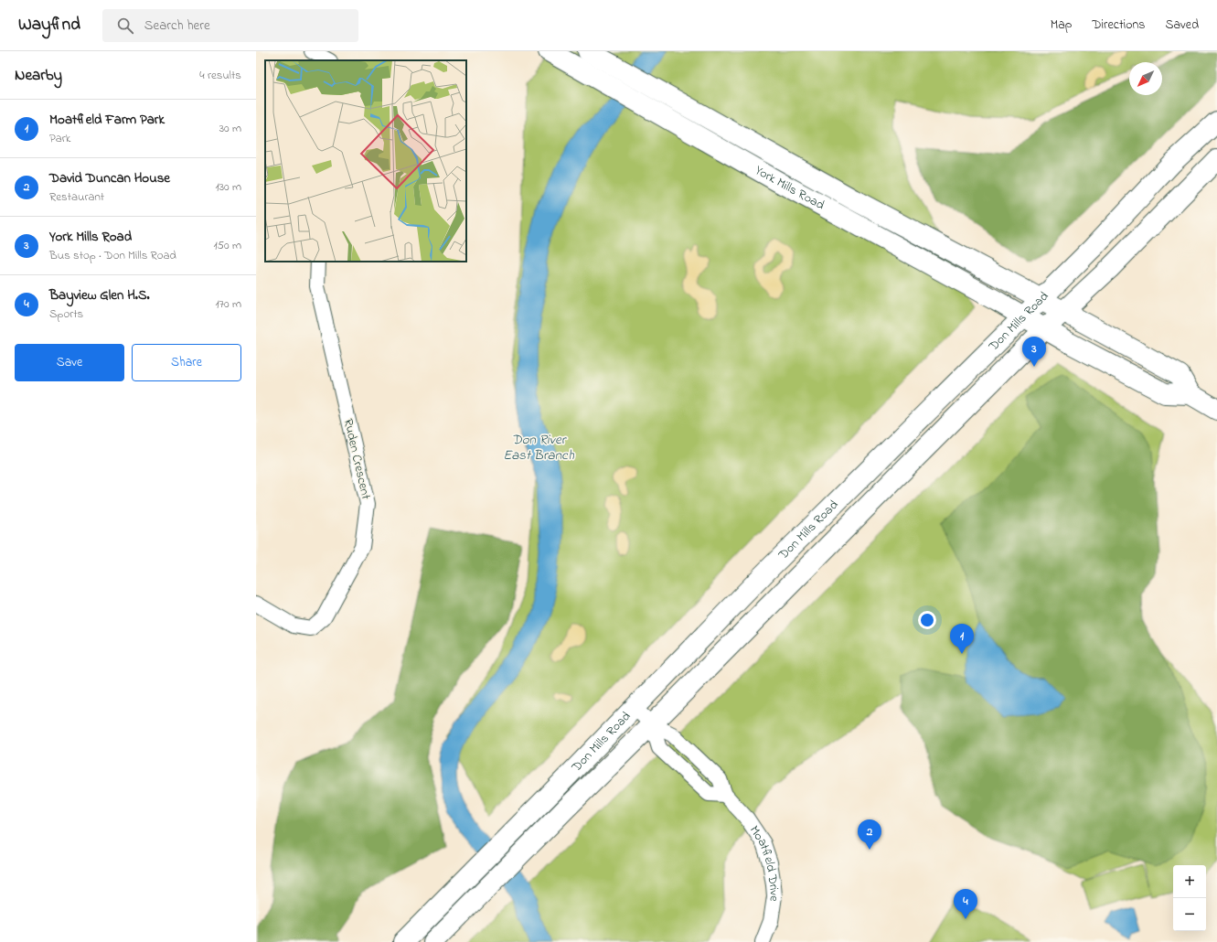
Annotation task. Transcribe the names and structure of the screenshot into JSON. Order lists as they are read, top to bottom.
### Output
{
  "streets": {
    "main road": ["York Mills Road", "Don Mills Road"],
    "street": ["Ruden Crescent", "Moatfield Drive"]
  },
  "crossings": [
    ["York Mills Road", "Don Mills Road"],
    ["Don Mills Road", "Moatfield Drive"]
  ],
  "water": ["Don River East Branch"],
  "north": "bottom left",
  "page": {
    "header": "Wayfind",
    "search": "Search here",
    "nav": ["Map", "Directions", "Saved"],
    "heading": ["Nearby", "4 results"],
    "list": [
      {
        "mark": "1",
        "name": "Moatfield Farm Park",
        "note": "Park",
        "value": "30 m"
      },
      {
        "mark": "2",
        "name": "David Duncan House",
        "note": "Restaurant",
        "value": "130 m"
      },
      {
        "mark": "3",
        "name": "York Mills Road",
        "note": "Bus stop · Don Mills Road",
        "value": "150 m"
      },
      {
        "mark": "4",
        "name": "Bayview Glen H.S.",
        "note": "Sports",
        "value": "170 m"
      }
    ],
    "buttons": ["Save", "Share"],
    "pins": [
      "3",
      "1",
      "2",
      "4"
    ],
    "map_buttons": ["+", "−"]
  }
}
